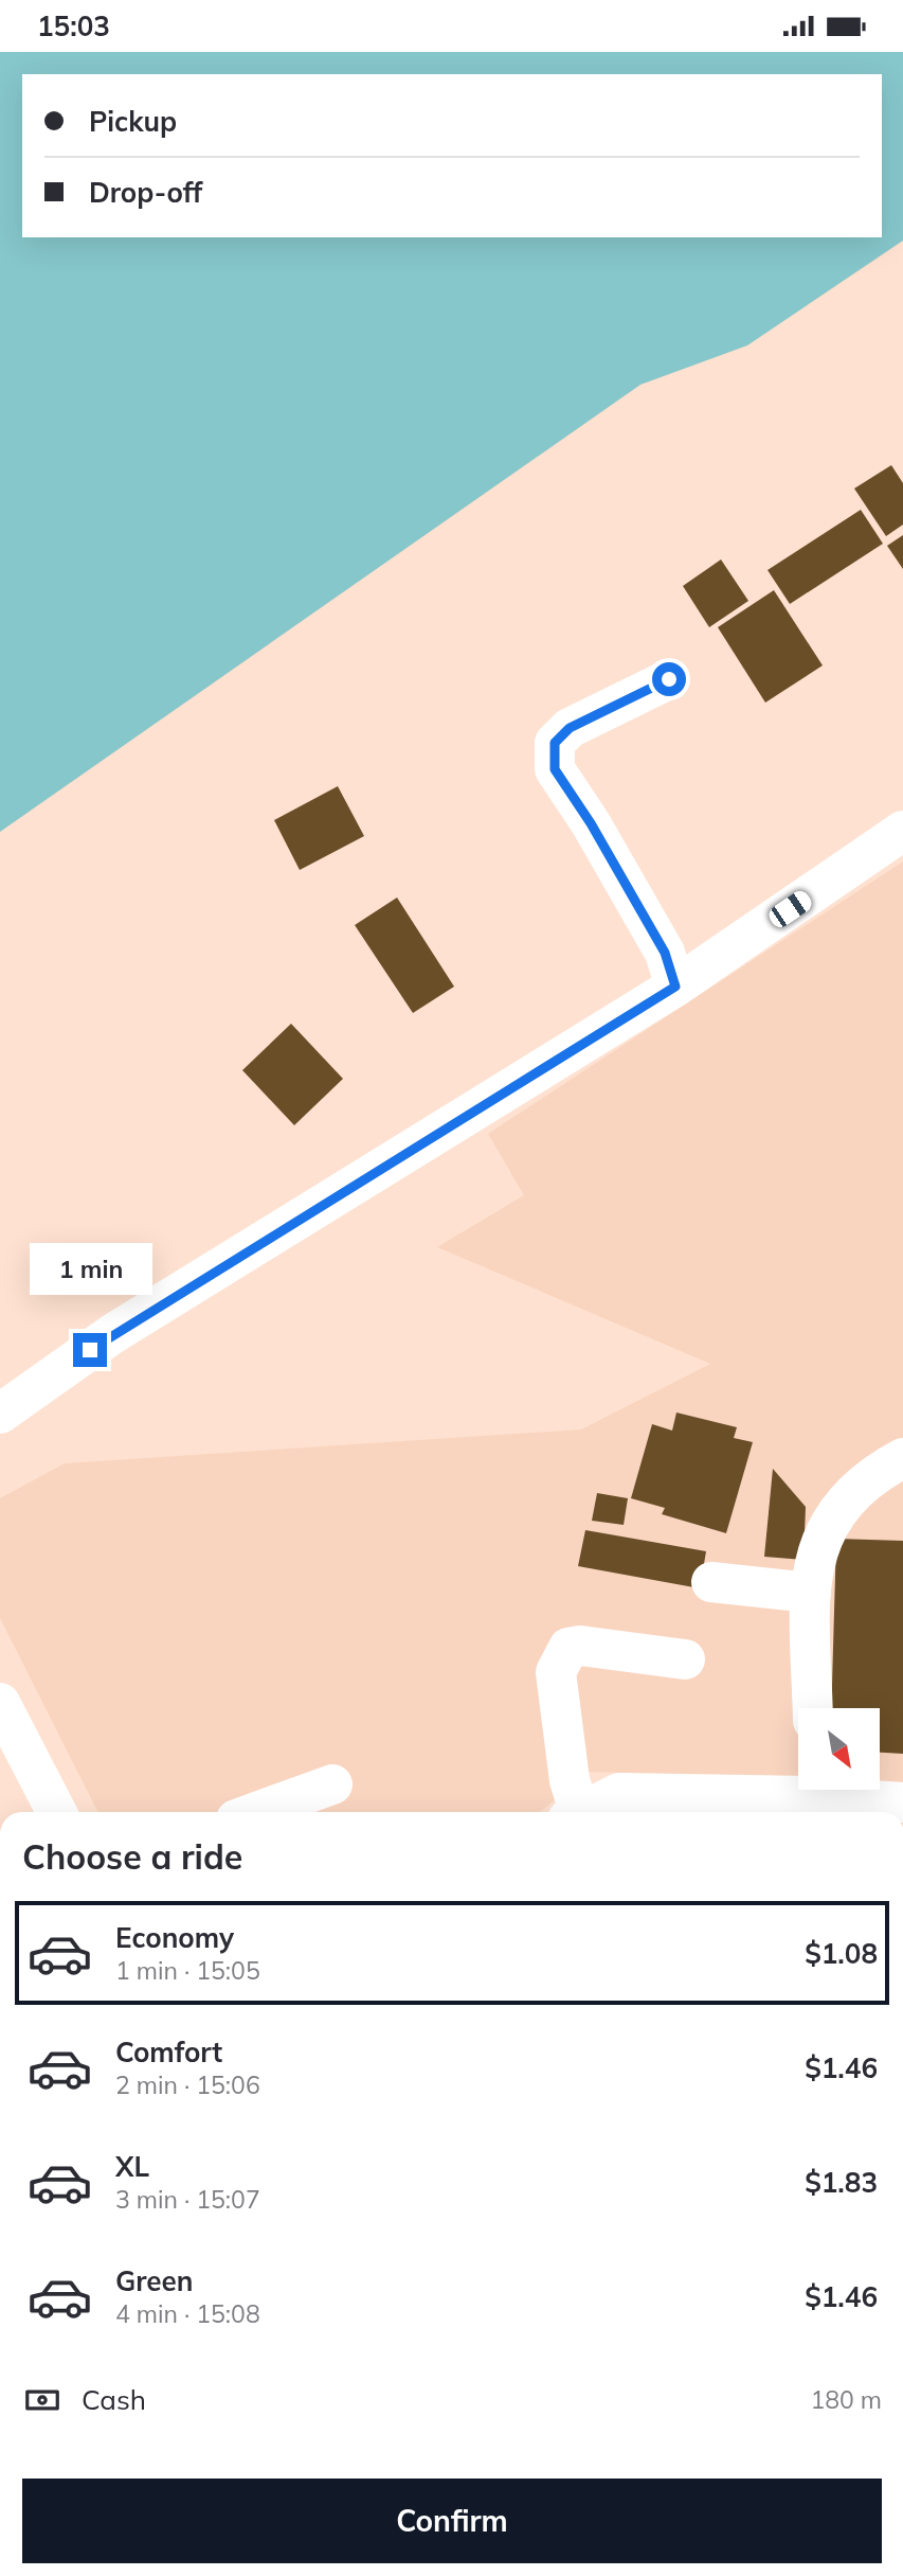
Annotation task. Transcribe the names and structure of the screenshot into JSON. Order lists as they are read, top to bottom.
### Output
{
  "north": "bottom right",
  "page": {
    "status": "15:03",
    "banner": ["Pickup", "Drop-off"],
    "bubble": "1 min",
    "heading": "Choose a ride",
    "list": [
      {
        "name": "Economy",
        "note": "1 min · 15:05",
        "value": "$1.08"
      },
      {
        "name": "Comfort",
        "note": "2 min · 15:06",
        "value": "$1.46"
      },
      {
        "name": "XL",
        "note": "3 min · 15:07",
        "value": "$1.83"
      },
      {
        "name": "Green",
        "note": "4 min · 15:08",
        "value": "$1.46"
      }
    ],
    "pay": ["Cash", "180 m"],
    "buttons": "Confirm"
  }
}
